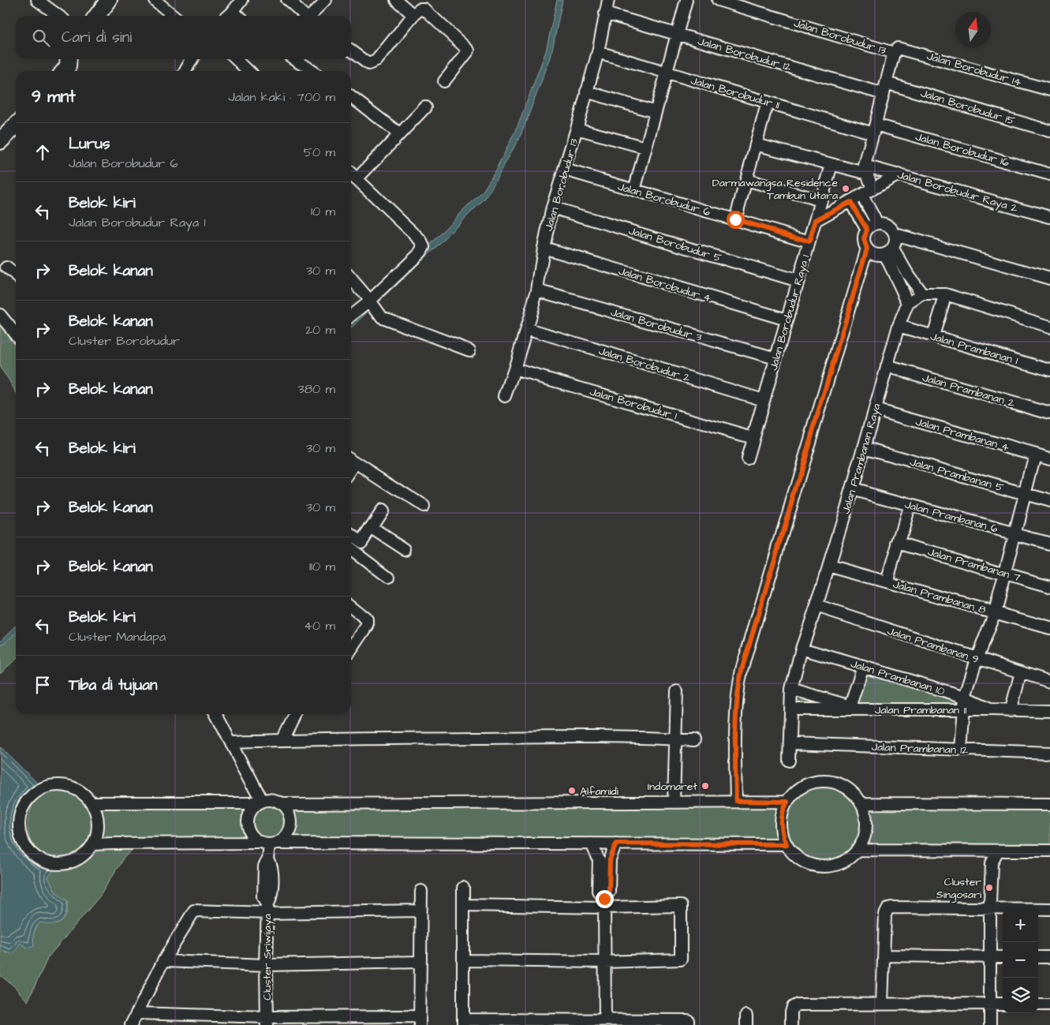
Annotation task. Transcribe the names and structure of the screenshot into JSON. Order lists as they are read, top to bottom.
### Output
{
  "streets": {
    "street": [
      "Jalan Borobudur 13",
      "Jalan Borobudur 12",
      "Jalan Borobudur 14",
      "Jalan Borobudur 11",
      "Jalan Borobudur 15",
      "Jalan Borobudur 16",
      "Jalan Borobudur Raya 2",
      "Jalan Borobudur 6",
      "Jalan Borobudur 5",
      "Jalan Borobudur 4",
      "Jalan Borobudur Raya 1",
      "Jalan Borobudur 3",
      "Jalan Prambanan 1",
      "Jalan Borobudur 2",
      "Jalan Prambanan 2",
      "Jalan Borobudur 1",
      "Jalan Prambanan 4",
      "Jalan Prambanan Raya",
      "Jalan Prambanan 5",
      "Jalan Prambanan 6",
      "Jalan Prambanan 7",
      "Jalan Prambanan 8",
      "Jalan Prambanan 9",
      "Jalan Prambanan 10",
      "Jalan Prambanan 11",
      "Jalan Prambanan 12",
      "Cluster Sriwijaya"
    ]
  },
  "crossings": [
    ["Jalan Borobudur 13", "Jalan Borobudur 12"],
    ["Jalan Borobudur 13", "Jalan Borobudur 14"],
    ["Jalan Borobudur 13", "Jalan Borobudur 11"],
    ["Jalan Borobudur 13", "Jalan Borobudur 6"],
    ["Jalan Borobudur 13", "Jalan Borobudur 5"],
    ["Jalan Borobudur 13", "Jalan Borobudur 4"],
    ["Jalan Borobudur 13", "Jalan Borobudur 3"],
    ["Jalan Borobudur 13", "Jalan Borobudur 2"],
    ["Jalan Borobudur 13", "Jalan Borobudur 1"],
    ["Jalan Borobudur 11", "Jalan Borobudur 16"],
    ["Jalan Borobudur Raya 2", "Jalan Borobudur Raya 1"],
    ["Jalan Borobudur 6", "Jalan Borobudur Raya 1"],
    ["Jalan Borobudur 5", "Jalan Borobudur Raya 1"],
    ["Jalan Borobudur 4", "Jalan Borobudur Raya 1"],
    ["Jalan Borobudur Raya 1", "Jalan Borobudur 3"],
    ["Jalan Borobudur Raya 1", "Jalan Borobudur 2"],
    ["Jalan Borobudur Raya 1", "Jalan Borobudur 1"],
    ["Jalan Prambanan 1", "Jalan Prambanan Raya"],
    ["Jalan Prambanan 2", "Jalan Prambanan Raya"],
    ["Jalan Prambanan 4", "Jalan Prambanan Raya"],
    ["Jalan Prambanan Raya", "Jalan Prambanan 5"],
    ["Jalan Prambanan Raya", "Jalan Prambanan 6"],
    ["Jalan Prambanan Raya", "Jalan Prambanan 8"],
    ["Jalan Prambanan Raya", "Jalan Prambanan 9"],
    ["Jalan Prambanan Raya", "Jalan Prambanan 10"],
    ["Jalan Prambanan Raya", "Jalan Prambanan 11"],
    ["Jalan Prambanan Raya", "Jalan Prambanan 12"],
    ["Jalan Prambanan 10", "Jalan Prambanan 11"]
  ],
  "places": [
    "Darmawangsa Residence Tambun Utara",
    "Indomaret",
    "Alfamidi",
    "Cluster Singosari"
  ],
  "north": "top",
  "page": {
    "search": "Cari di sini",
    "heading": ["9 mnt", "Jalan kaki · 700 m"],
    "list": [
      ["Lurus", "Jalan Borobudur 6", "50 m"],
      ["Belok kiri", "Jalan Borobudur Raya 1", "10 m"],
      ["Belok kanan", "30 m"],
      ["Belok kanan", "Cluster Borobudur", "20 m"],
      ["Belok kanan", "380 m"],
      ["Belok kiri", "30 m"],
      ["Belok kanan", "30 m"],
      ["Belok kanan", "110 m"],
      ["Belok kiri", "Cluster Mandapa", "40 m"],
      "Tiba di tujuan"
    ],
    "map_buttons": ["+", "−"]
  }
}
